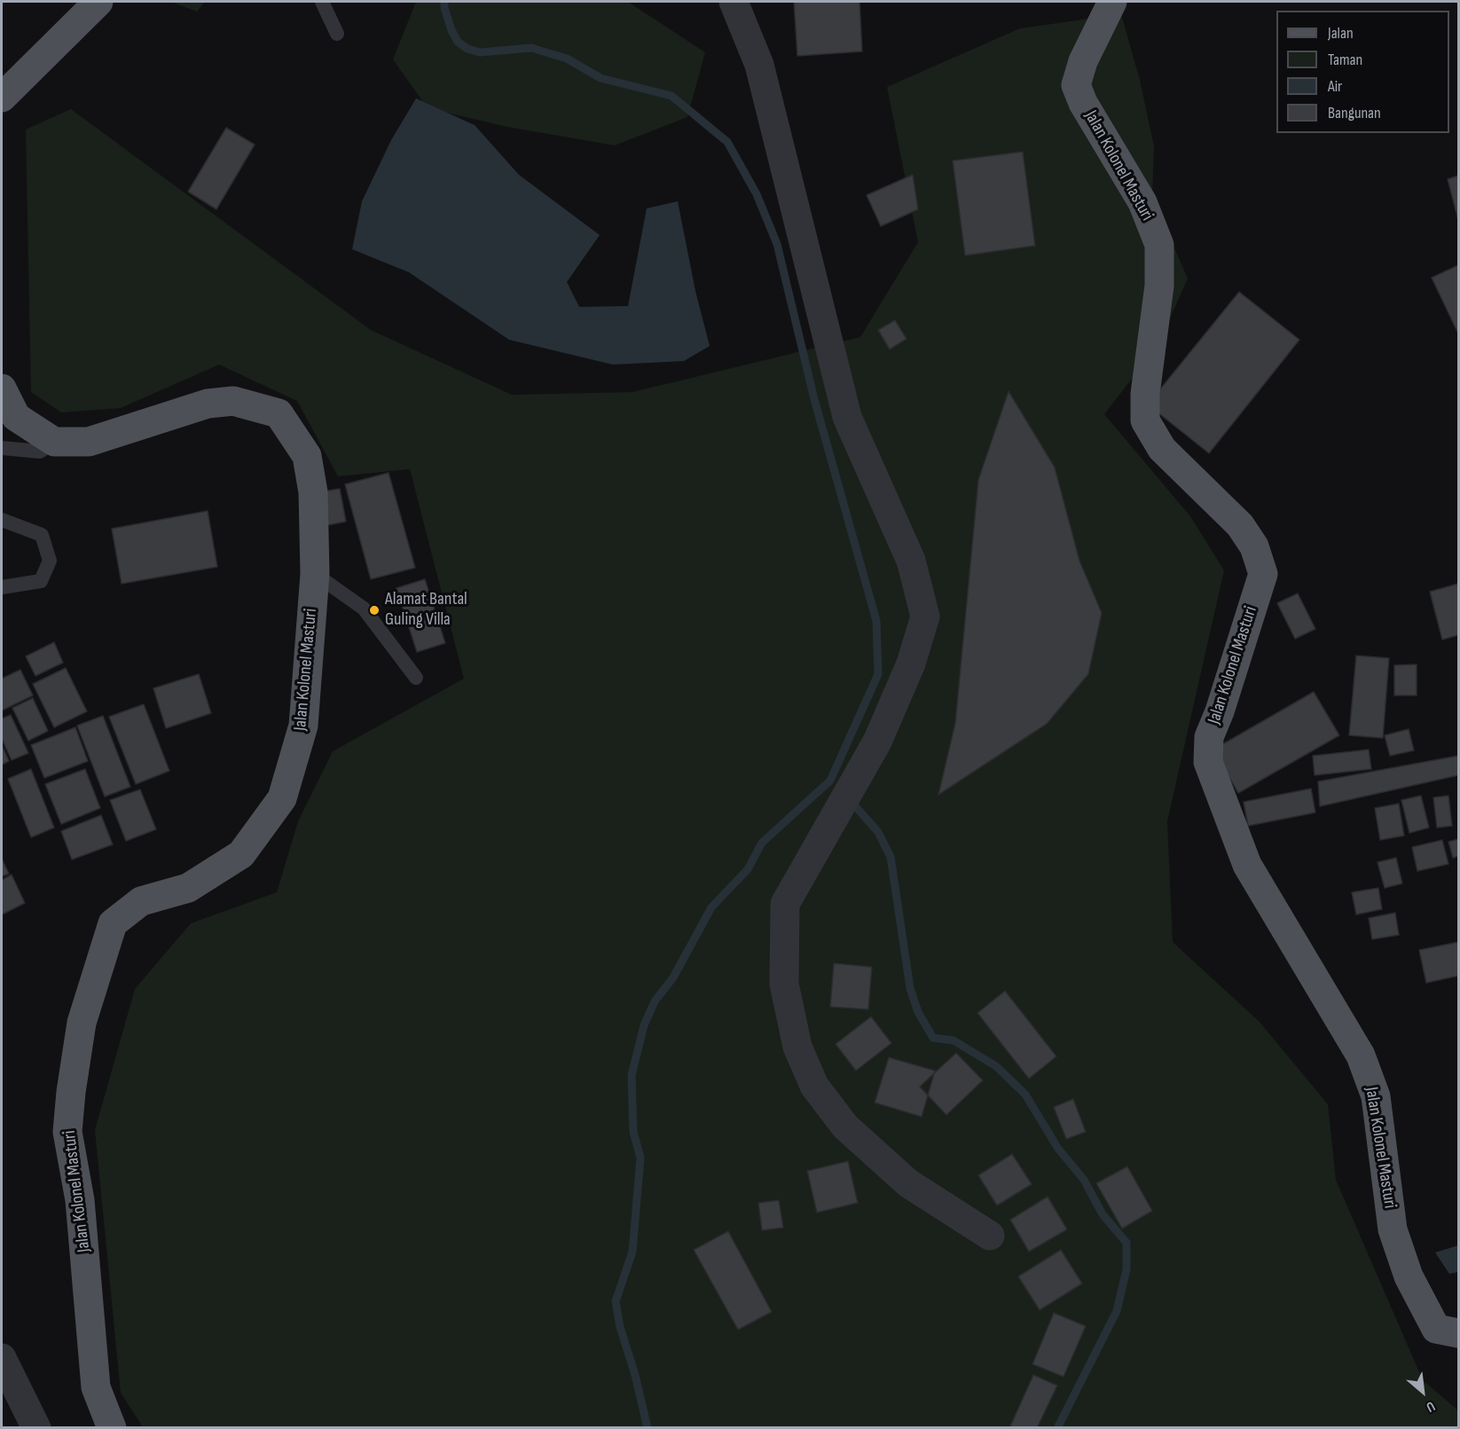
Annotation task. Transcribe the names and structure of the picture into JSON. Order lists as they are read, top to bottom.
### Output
{
  "streets": {
    "main road": ["Jalan Kolonel Masturi"]
  },
  "places": ["Alamat Bantal Guling Villa"],
  "legend": [
    "Jalan",
    "Taman",
    "Air",
    "Bangunan"
  ],
  "north": "bottom right"
}
